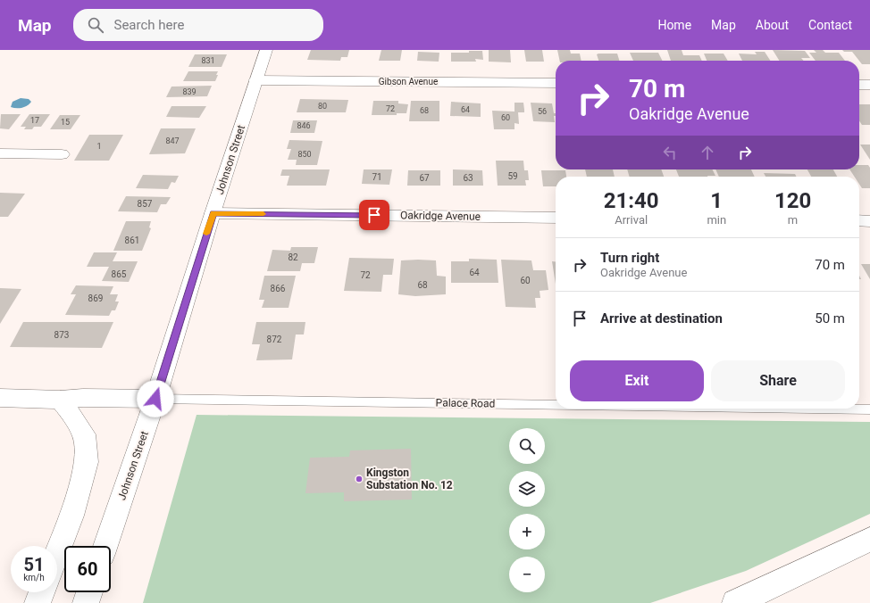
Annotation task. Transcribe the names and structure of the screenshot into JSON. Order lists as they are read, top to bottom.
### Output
{
  "streets": {
    "main road": [
      "Gibson Avenue",
      "Johnson Street",
      "Oakridge Avenue",
      "Palace Road"
    ]
  },
  "crossings": [
    ["Gibson Avenue", "Johnson Street"],
    ["Johnson Street", "Oakridge Avenue"],
    ["Johnson Street", "Palace Road"]
  ],
  "places": ["Kingston Substation No. 12"],
  "house_numbers": [
    "831",
    "839",
    "80",
    "72",
    "64",
    "68",
    "56",
    "60",
    "17",
    "15",
    "846",
    "847",
    "1",
    "850",
    "59",
    "71",
    "67",
    "63",
    "857",
    "861",
    "82",
    "64",
    "865",
    "72",
    "60",
    "68",
    "866",
    "869",
    "873",
    "872"
  ],
  "page": {
    "header": "Map",
    "search": "Search here",
    "nav": [
      "Home",
      "Map",
      "About",
      "Contact"
    ],
    "turn": ["70 m", "Oakridge Avenue"],
    "eta": [
      "21:40",
      "Arrival",
      "1",
      "min",
      "120",
      "m"
    ],
    "list": [
      {
        "name": "Turn right",
        "note": "Oakridge Avenue",
        "value": "70 m"
      },
      {
        "name": "Arrive at destination",
        "value": "50 m"
      }
    ],
    "buttons": ["Exit", "Share"],
    "map_buttons": ["+", "−"],
    "speed": "51 km/h",
    "limit": "60"
  }
}
